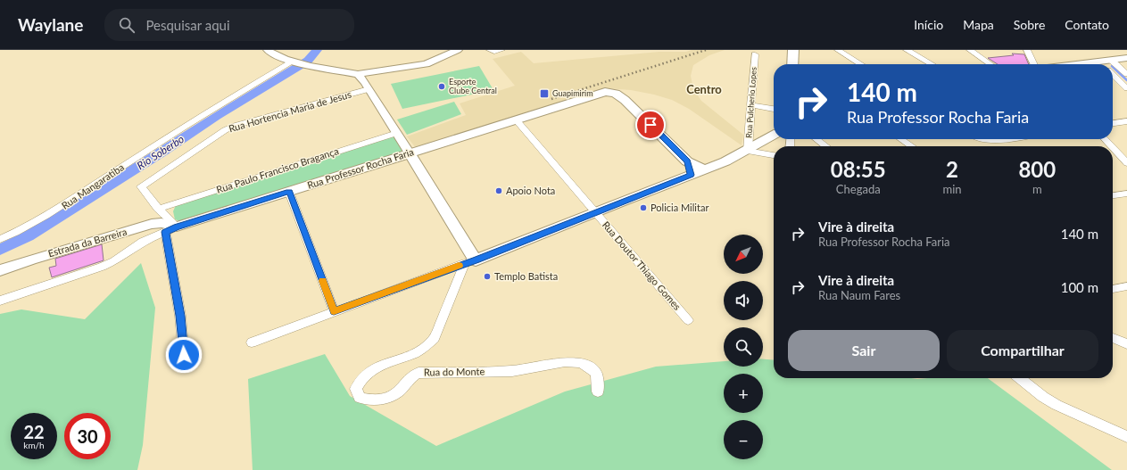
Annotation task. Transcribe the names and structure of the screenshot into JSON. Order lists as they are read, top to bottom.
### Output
{
  "streets": {
    "main road": ["Rua Professor Rocha Faria", "Estrada da Barreira"],
    "street": [
      "Rua Pulcherio Lopes",
      "Rua Hortencia Maria de Jesus",
      "Rua Paulo Francisco Bragança",
      "Rua Mangaratiba",
      "Rua Doutor Thiago Gomes",
      "Rua do Monte"
    ]
  },
  "crossings": [
    ["Rua Hortencia Maria de Jesus", "Rua Paulo Francisco Bragança"],
    ["Rua Professor Rocha Faria", "Estrada da Barreira"],
    ["Rua Professor Rocha Faria", "Rua Doutor Thiago Gomes"]
  ],
  "districts": ["Centro"],
  "water": ["Rio Soberbo"],
  "places": {
    "other": [
      "Esporte Clube Central",
      "Apoio Nota",
      "Policia Militar",
      "Templo Batista"
    ],
    "transit": ["Guapimirim"]
  },
  "north": "bottom left",
  "page": {
    "header": "Waylane",
    "search": "Pesquisar aqui",
    "nav": [
      "Início",
      "Mapa",
      "Sobre",
      "Contato"
    ],
    "turn": ["140 m", "Rua Professor Rocha Faria"],
    "eta": [
      "08:55",
      "Chegada",
      "2",
      "min",
      "800",
      "m"
    ],
    "list": [
      {
        "name": "Vire à direita",
        "note": "Rua Professor Rocha Faria",
        "value": "140 m"
      },
      {
        "name": "Vire à direita",
        "note": "Rua Naum Fares",
        "value": "100 m"
      }
    ],
    "map_buttons": ["+", "−"],
    "buttons": ["Sair", "Compartilhar"],
    "speed": "22 km/h",
    "limit": "30"
  }
}
